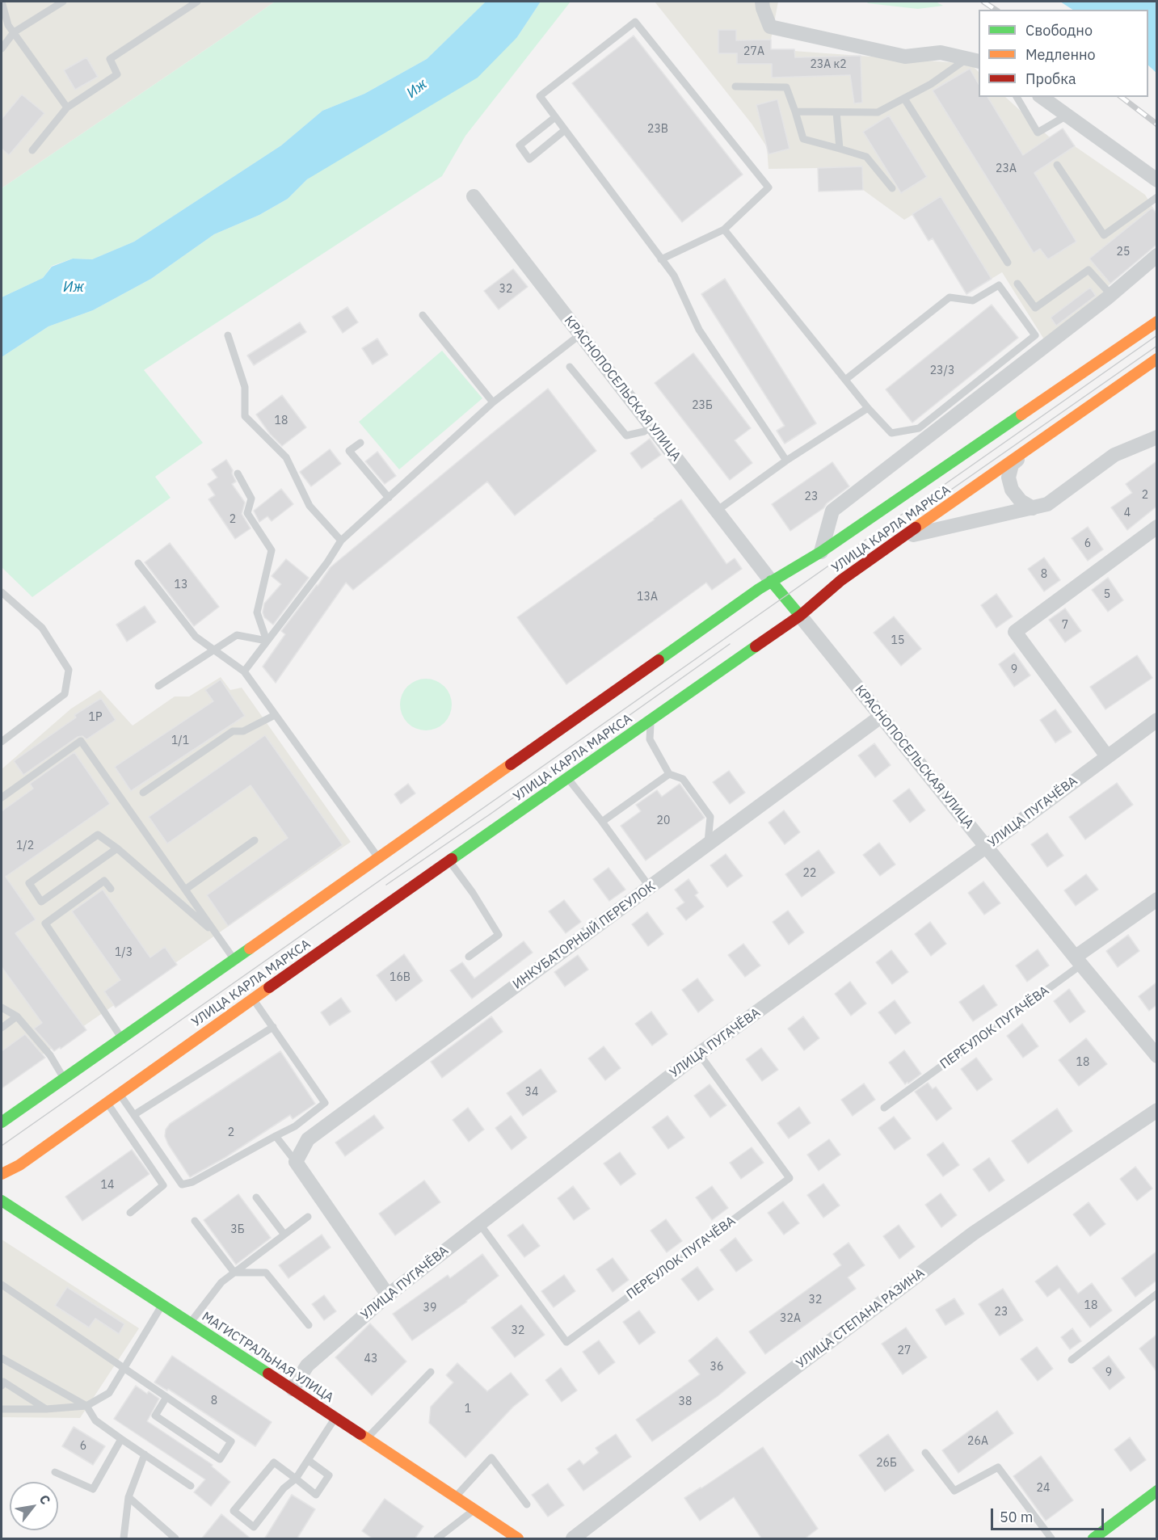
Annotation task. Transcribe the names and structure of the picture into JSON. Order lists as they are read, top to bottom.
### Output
{
  "streets": {
    "main road": ["УЛИЦА КАРЛА МАРКСА", "МАГИСТРАЛЬНАЯ УЛИЦА"],
    "street": [
      "КРАСНОПОСЕЛЬСКАЯ УЛИЦА",
      "УЛИЦА ПУГАЧЁВА",
      "ИНКУБАТОРНЫЙ ПЕРЕУЛОК",
      "ПЕРЕУЛОК ПУГАЧЁВА",
      "УЛИЦА СТЕПАНА РАЗИНА"
    ]
  },
  "crossings": [
    ["КРАСНОПОСЕЛЬСКАЯ УЛИЦА", "УЛИЦА КАРЛА МАРКСА"],
    ["КРАСНОПОСЕЛЬСКАЯ УЛИЦА", "УЛИЦА ПУГАЧЁВА"],
    ["КРАСНОПОСЕЛЬСКАЯ УЛИЦА", "ИНКУБАТОРНЫЙ ПЕРЕУЛОК"],
    ["КРАСНОПОСЕЛЬСКАЯ УЛИЦА", "ПЕРЕУЛОК ПУГАЧЁВА"],
    ["УЛИЦА ПУГАЧЁВА", "ПЕРЕУЛОК ПУГАЧЁВА"],
    ["УЛИЦА ПУГАЧЁВА", "МАГИСТРАЛЬНАЯ УЛИЦА"]
  ],
  "water": ["Иж"],
  "house_numbers": [
    "27А",
    "23А к2",
    "23В",
    "23А",
    "25",
    "32",
    "23/3",
    "23Б",
    "18",
    "2",
    "23",
    "4",
    "2",
    "6",
    "8",
    "13",
    "5",
    "13А",
    "7",
    "15",
    "9",
    "1Р",
    "1/1",
    "20",
    "1/2",
    "22",
    "1/3",
    "16В",
    "18",
    "34",
    "2",
    "14",
    "3Б",
    "32",
    "18",
    "39",
    "23",
    "32А",
    "32",
    "27",
    "43",
    "36",
    "9",
    "8",
    "38",
    "1",
    "26А",
    "6",
    "26Б",
    "24"
  ],
  "legend": ["Свободно", "Медленно", "Пробка"],
  "scale_bar": "50 m",
  "north": "top right"
}
